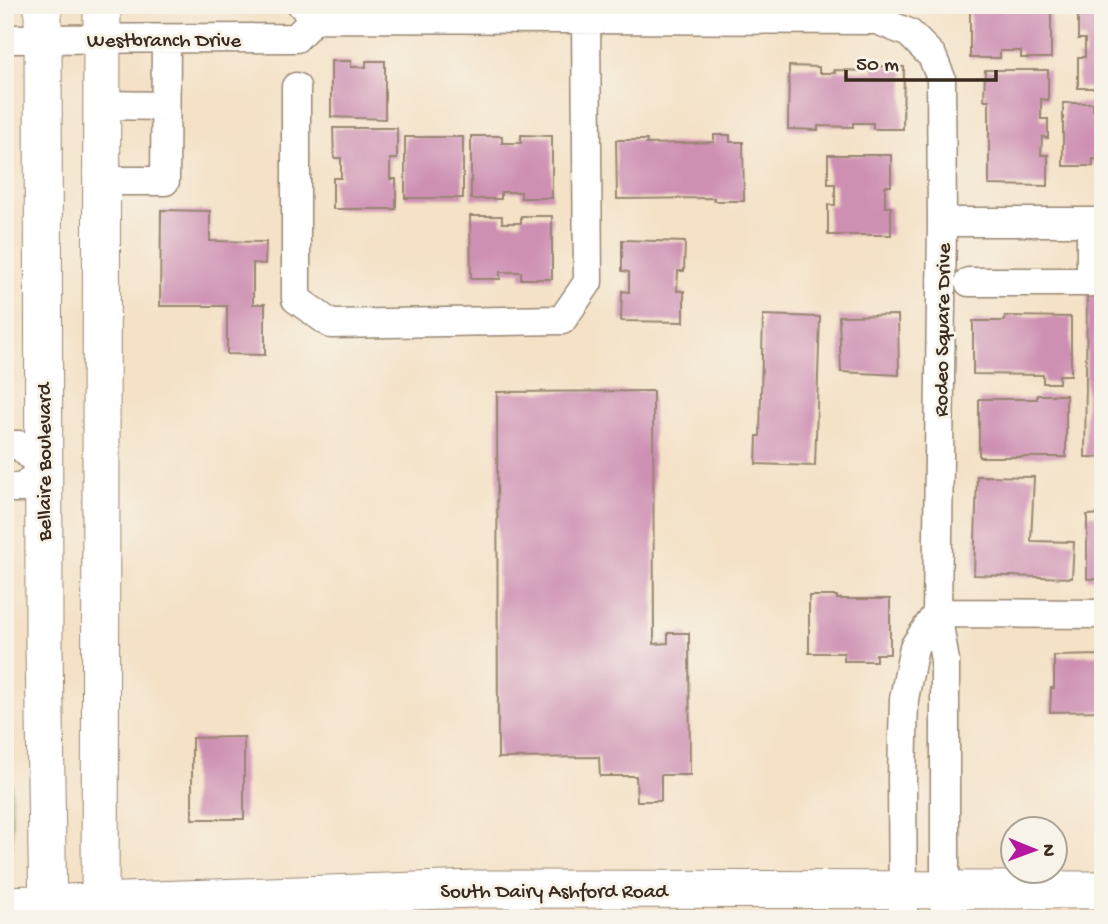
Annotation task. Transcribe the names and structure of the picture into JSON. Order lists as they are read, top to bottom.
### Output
{
  "streets": {
    "main road": ["Bellaire Boulevard", "South Dairy Ashford Road"],
    "street": ["Westbranch Drive", "Rodeo Square Drive"]
  },
  "crossings": [
    ["Westbranch Drive", "Rodeo Square Drive"],
    ["Westbranch Drive", "Bellaire Boulevard"],
    ["Rodeo Square Drive", "South Dairy Ashford Road"],
    ["Bellaire Boulevard", "South Dairy Ashford Road"]
  ],
  "scale_bar": "50 m",
  "north": "right"
}
